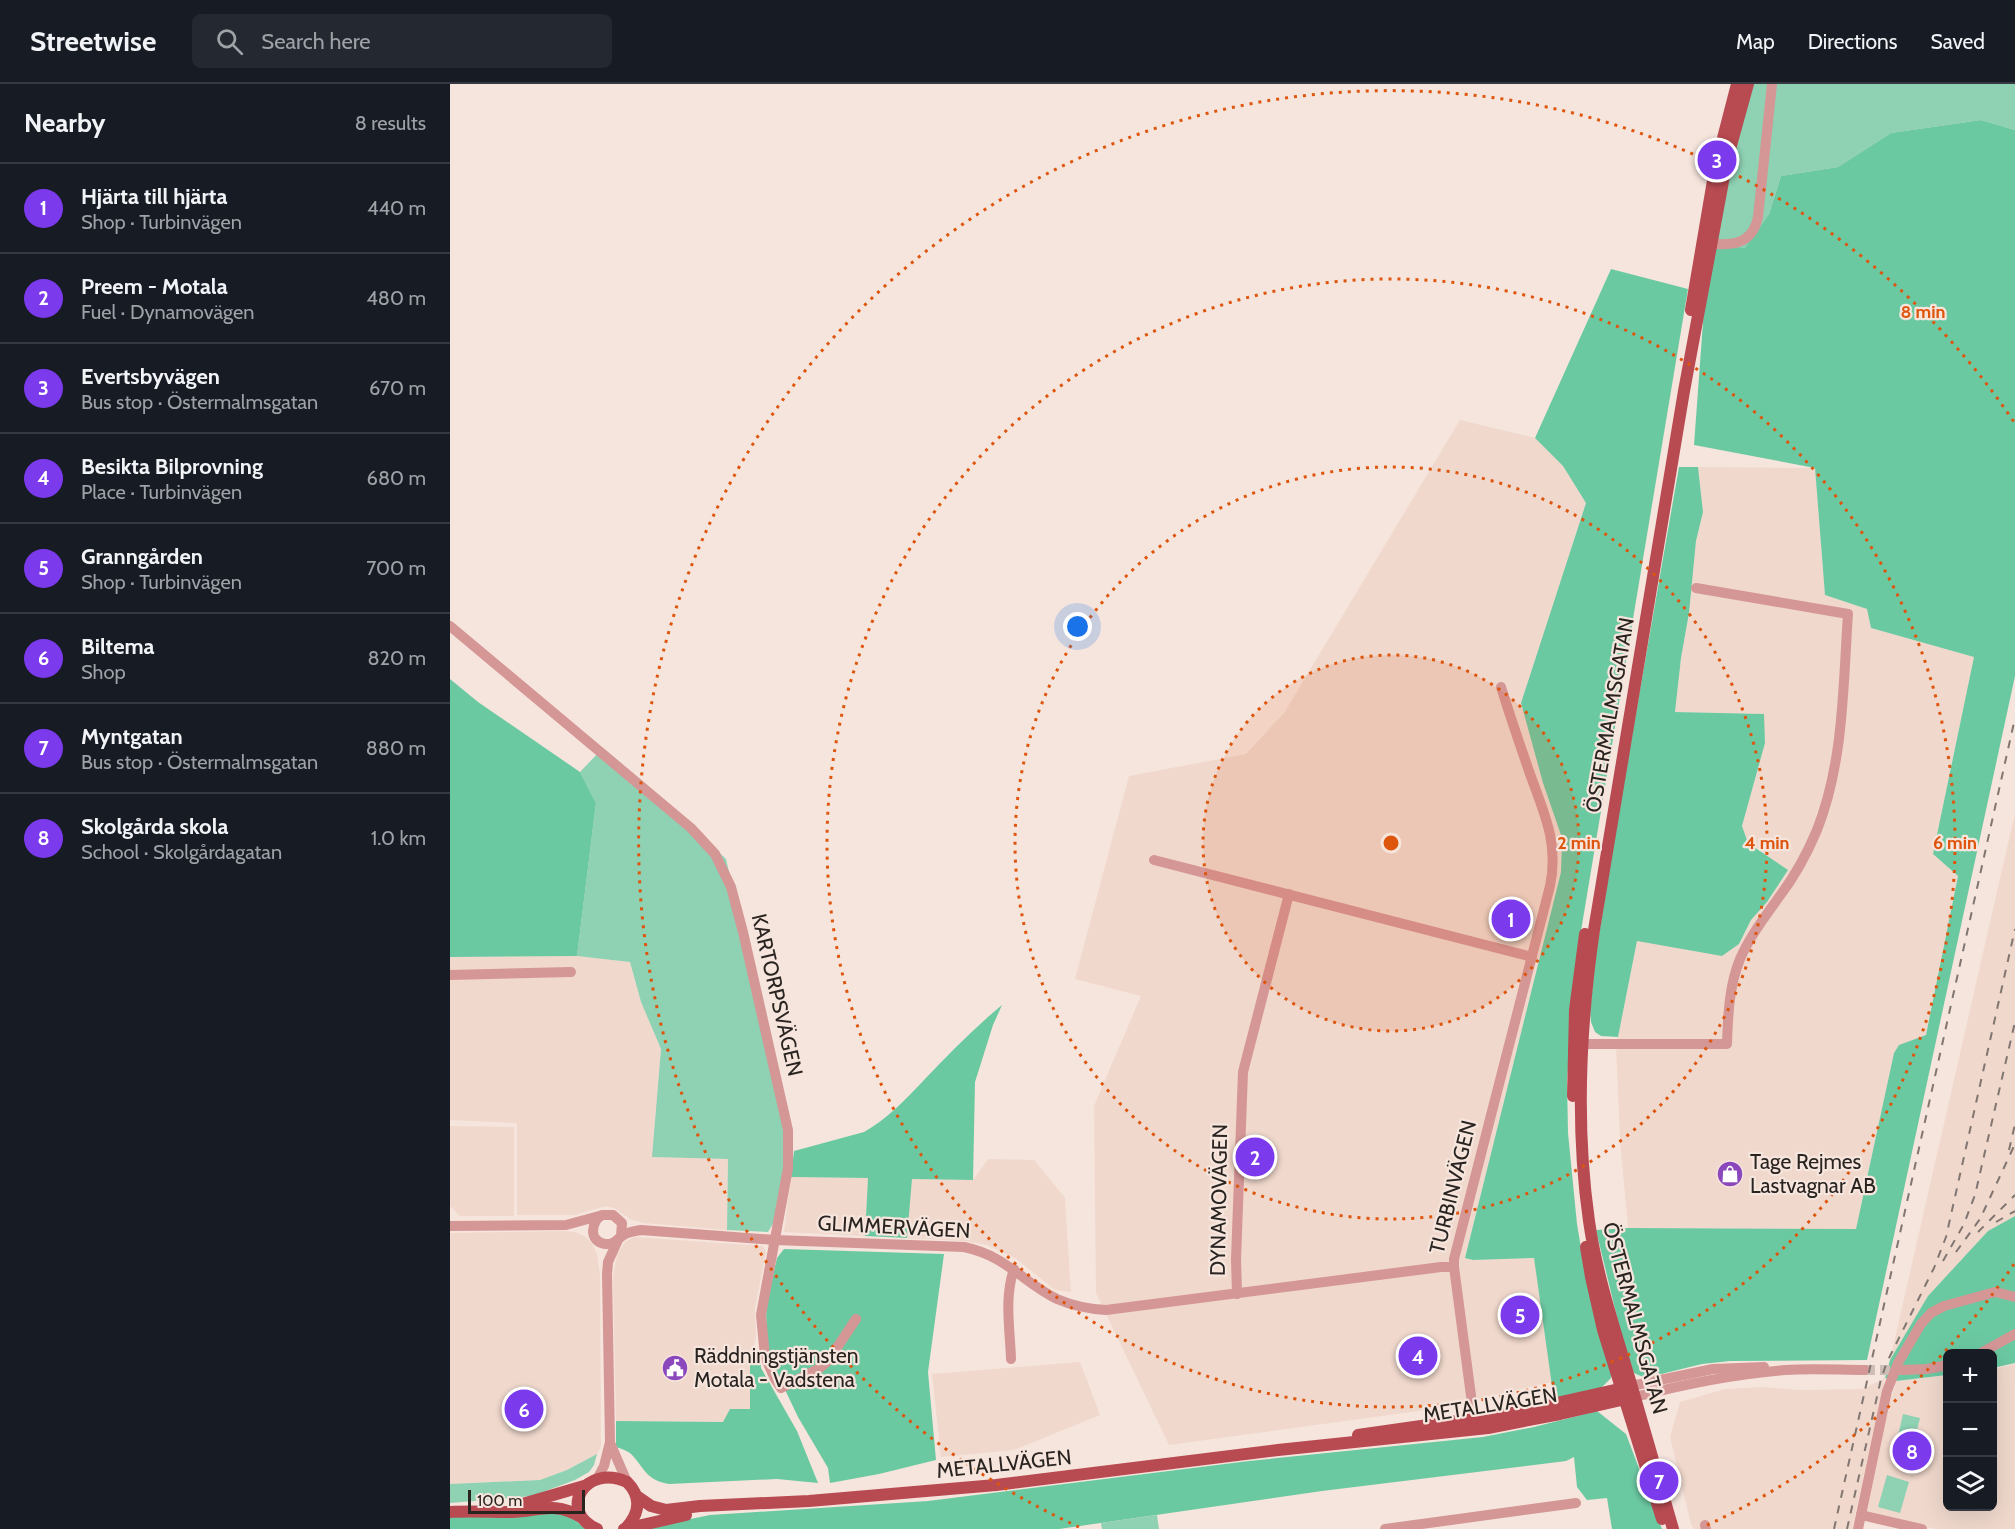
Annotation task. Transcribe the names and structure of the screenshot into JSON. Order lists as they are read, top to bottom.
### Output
{
  "streets": {
    "main road": ["ÖSTERMALMSGATAN", "METALLVÄGEN"],
    "street": [
      "KARTORPSVÄGEN",
      "TURBINVÄGEN",
      "DYNAMOVÄGEN",
      "GLIMMERVÄGEN"
    ]
  },
  "crossings": [
    ["ÖSTERMALMSGATAN", "METALLVÄGEN"],
    ["KARTORPSVÄGEN", "GLIMMERVÄGEN"],
    ["TURBINVÄGEN", "DYNAMOVÄGEN"],
    ["TURBINVÄGEN", "METALLVÄGEN"],
    ["DYNAMOVÄGEN", "GLIMMERVÄGEN"]
  ],
  "places": {
    "shop": ["Tage Rejmes Lastvagnar AB"],
    "public building": ["Räddningstjänsten Motala - Vadstena"]
  },
  "scale_bar": "100 m",
  "page": {
    "header": "Streetwise",
    "search": "Search here",
    "nav": ["Map", "Directions", "Saved"],
    "heading": ["Nearby", "8 results"],
    "pins": [
      "3",
      "1",
      "2",
      "5",
      "4",
      "6",
      "8",
      "7"
    ],
    "list": [
      {
        "mark": "1",
        "name": "Hjärta till hjärta",
        "note": "Shop · Turbinvägen",
        "value": "440 m"
      },
      {
        "mark": "2",
        "name": "Preem - Motala",
        "note": "Fuel · Dynamovägen",
        "value": "480 m"
      },
      {
        "mark": "3",
        "name": "Evertsbyvägen",
        "note": "Bus stop · Östermalmsgatan",
        "value": "670 m"
      },
      {
        "mark": "4",
        "name": "Besikta Bilprovning",
        "note": "Place · Turbinvägen",
        "value": "680 m"
      },
      {
        "mark": "5",
        "name": "Granngården",
        "note": "Shop · Turbinvägen",
        "value": "700 m"
      },
      {
        "mark": "6",
        "name": "Biltema",
        "note": "Shop",
        "value": "820 m"
      },
      {
        "mark": "7",
        "name": "Myntgatan",
        "note": "Bus stop · Östermalmsgatan",
        "value": "880 m"
      },
      {
        "mark": "8",
        "name": "Skolgårda skola",
        "note": "School · Skolgårdagatan",
        "value": "1.0 km"
      }
    ],
    "map_buttons": ["+", "−"],
    "scale": "100 m"
  },
  "rings": [
    "8 min",
    "2 min",
    "4 min",
    "6 min"
  ]
}
